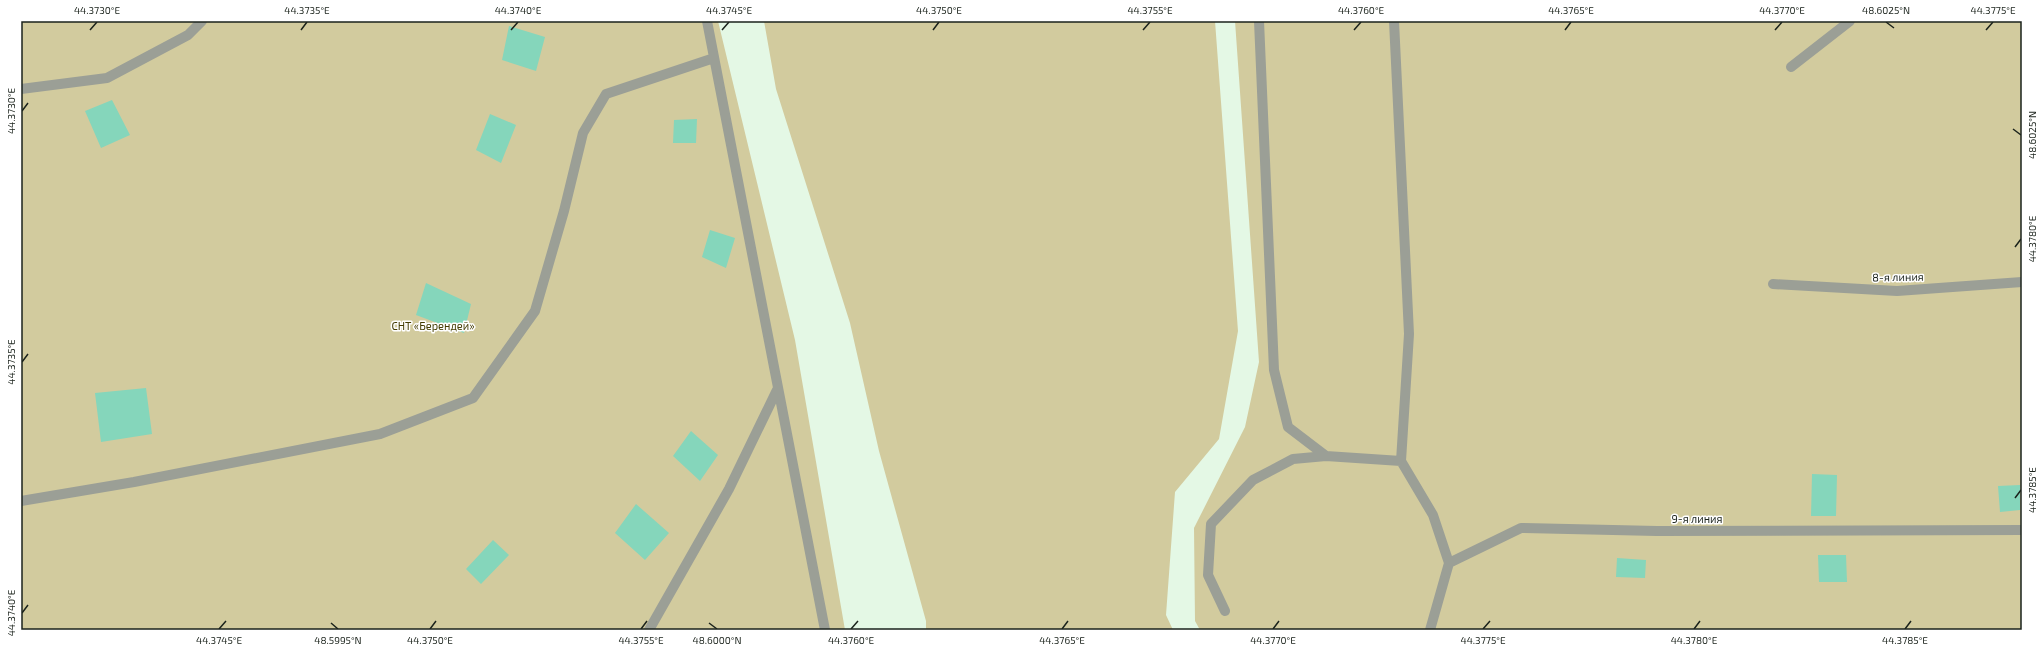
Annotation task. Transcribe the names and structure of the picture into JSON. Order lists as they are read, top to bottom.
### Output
{
  "streets": {
    "lane": ["8-я линия", "9-я линия"]
  },
  "parks": ["СНТ «Берендей»"],
  "coordinates": [
    "44.3730°E",
    "44.3735°E",
    "44.3740°E",
    "44.3745°E",
    "44.3750°E",
    "44.3755°E",
    "44.3760°E",
    "44.3765°E",
    "44.3770°E",
    "48.6025°N",
    "44.3775°E",
    "44.3780°E",
    "44.3785°E",
    "48.5995°N",
    "48.6000°N"
  ]
}
